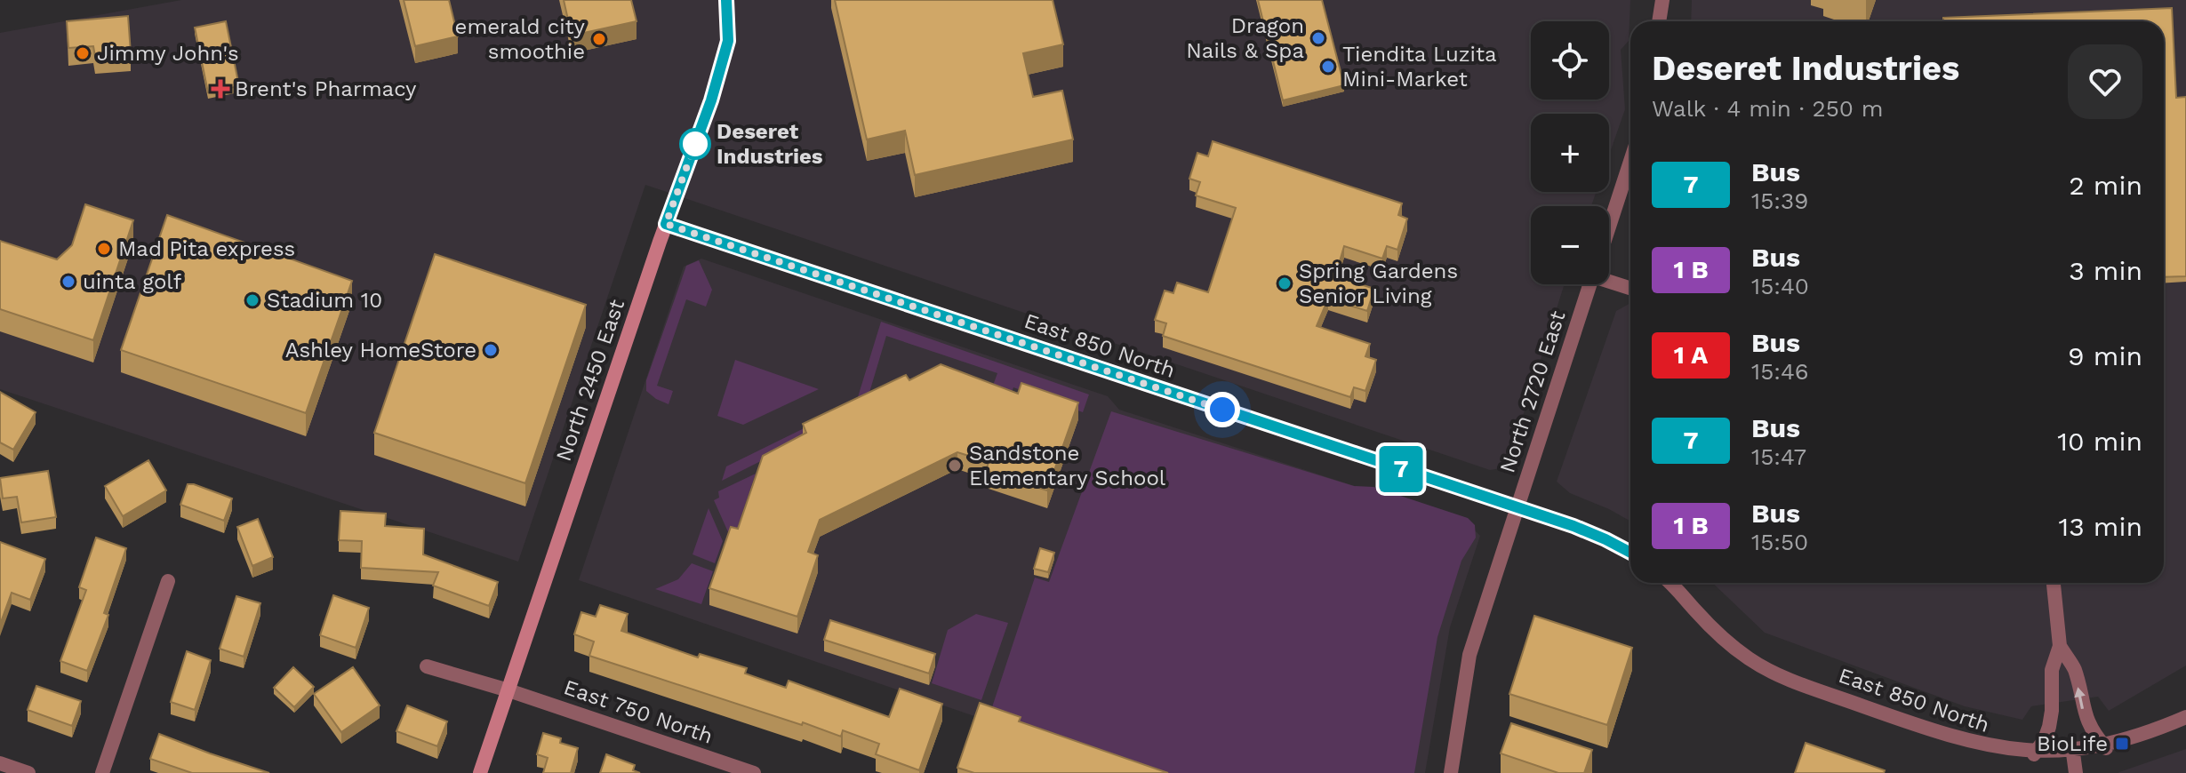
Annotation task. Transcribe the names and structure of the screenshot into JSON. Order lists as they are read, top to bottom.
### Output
{
  "streets": {
    "street": [
      "East 850 North",
      "North 2450 East",
      "North 2720 East",
      "East 750 North"
    ]
  },
  "crossings": [
    ["East 850 North", "North 2450 East"],
    ["East 850 North", "North 2720 East"],
    ["North 2450 East", "East 750 North"]
  ],
  "places": {
    "other": [
      "Dragon Nails & Spa",
      "emerald city smoothie",
      "Jimmy John's",
      "Tiendita Luzita Mini-Market",
      "Deseret Industries",
      "Mad Pita express",
      "uinta golf",
      "Spring Gardens Senior Living",
      "Stadium 10",
      "Ashley HomeStore",
      "Sandstone Elementary School"
    ],
    "health": ["Brent's Pharmacy"],
    "transit": ["BioLife"]
  },
  "lines": ["bus line 7"],
  "page": {
    "on_map": "7",
    "map_buttons": ["+", "−"],
    "heading": ["Deseret Industries", "Walk · 4 min · 250 m"],
    "list": [
      {
        "mark": "7",
        "name": "Bus",
        "note": "15:39",
        "value": "2 min"
      },
      {
        "mark": "1 B",
        "name": "Bus",
        "note": "15:40",
        "value": "3 min"
      },
      {
        "mark": "1 A",
        "name": "Bus",
        "note": "15:46",
        "value": "9 min"
      },
      {
        "mark": "7",
        "name": "Bus",
        "note": "15:47",
        "value": "10 min"
      },
      {
        "mark": "1 B",
        "name": "Bus",
        "note": "15:50",
        "value": "13 min"
      }
    ]
  }
}
